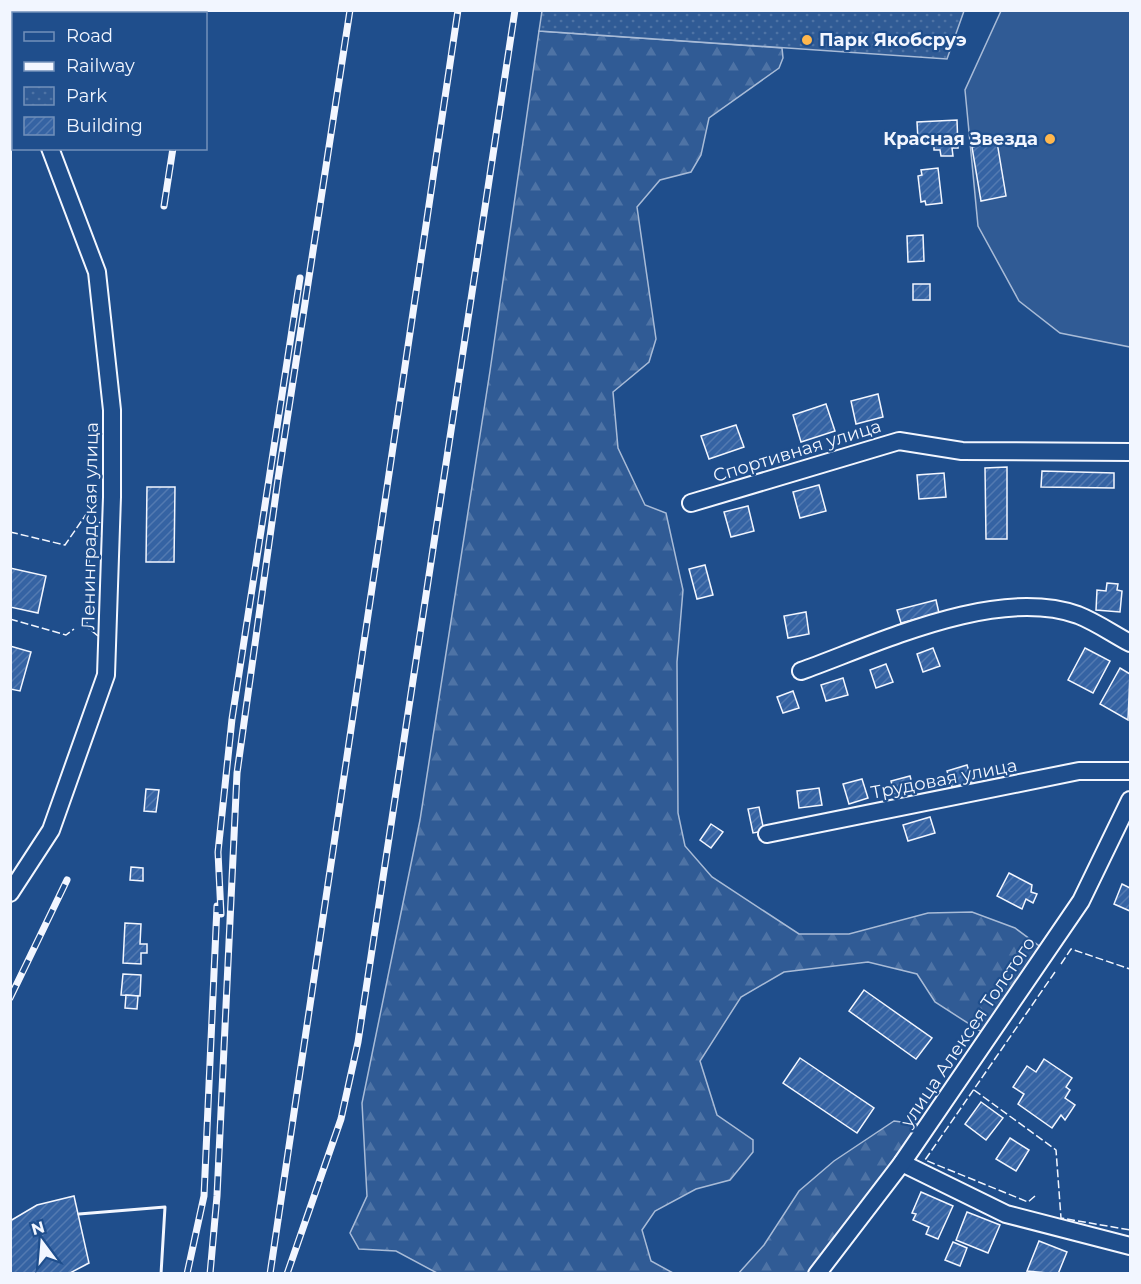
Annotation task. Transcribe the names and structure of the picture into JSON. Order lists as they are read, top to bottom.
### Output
{
  "streets": {
    "street": [
      "Спортивная улица",
      "Ленинградская улица",
      "Трудовая улица",
      "улица Алексея Толстого"
    ]
  },
  "places": ["Парк Якобсруэ", "Красная Звезда"],
  "legend": [
    "Road",
    "Railway",
    "Park",
    "Building"
  ],
  "north": "top"
}
